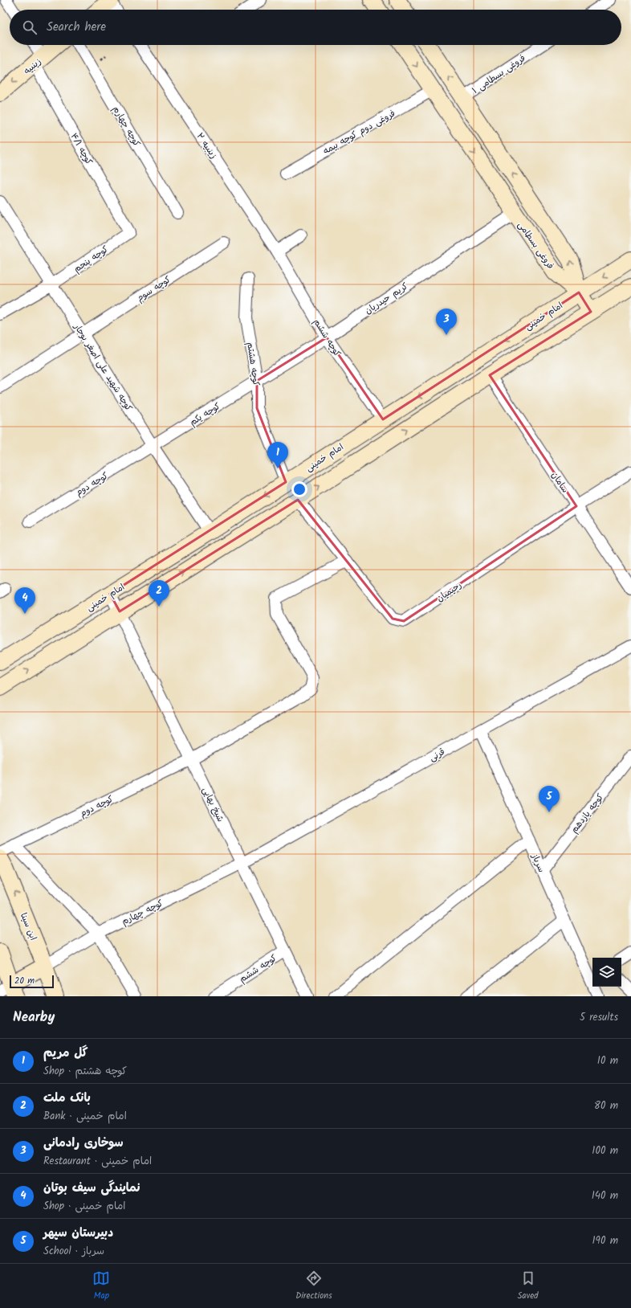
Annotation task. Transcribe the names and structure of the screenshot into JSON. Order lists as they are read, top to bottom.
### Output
{
  "streets": {
    "main road": [
      "زینبیه",
      "فروغی بسطامی",
      "امام خمینی",
      "ابن سینا"
    ],
    "street": [
      "فروغی بسطامی ۱",
      "کوچه چهارم",
      "فروغی دوم کوچه بیمه",
      "زینبیه ۲",
      "کوچه ۴/۱",
      "کوچه پنجم",
      "کوچه سوم",
      "کریم حیدریان",
      "کوچه ششم",
      "کوچه هشتم",
      "کوچه شهید علی اصغر بوجار",
      "کوچه یکم",
      "سامان",
      "کوچه دوم",
      "رحیمیان",
      "قرنی",
      "شیخ بهایی",
      "کوچه یازدهم",
      "سرباز"
    ]
  },
  "crossings": [
    ["زینبیه", "کوچه ۴/۱"],
    ["کوچه چهارم", "قرنی"],
    ["کوچه چهارم", "شیخ بهایی"],
    ["کوچه چهارم", "ابن سینا"],
    ["فروغی دوم کوچه بیمه", "فروغی بسطامی"],
    ["زینبیه ۲", "کوچه ششم"],
    ["کوچه ۴/۱", "کوچه پنجم"],
    ["فروغی بسطامی", "کریم حیدریان"],
    ["فروغی بسطامی", "امام خمینی"],
    ["کوچه پنجم", "کوچه شهید علی اصغر بوجار"],
    ["کوچه سوم", "کوچه شهید علی اصغر بوجار"],
    ["کریم حیدریان", "کوچه ششم"],
    ["کریم حیدریان", "کوچه هشتم"],
    ["کریم حیدریان", "کوچه یکم"],
    ["امام خمینی", "کوچه ششم"],
    ["امام خمینی", "کوچه هشتم"],
    ["امام خمینی", "کوچه شهید علی اصغر بوجار"],
    ["امام خمینی", "شیخ بهایی"],
    ["کوچه ششم", "شیخ بهایی"],
    ["کوچه هشتم", "کوچه یکم"],
    ["کوچه شهید علی اصغر بوجار", "کوچه یکم"],
    ["کوچه شهید علی اصغر بوجار", "کوچه دوم"],
    ["کوچه یکم", "کوچه دوم"],
    ["سامان", "رحیمیان"],
    ["کوچه دوم", "رحیمیان"],
    ["کوچه دوم", "شیخ بهایی"],
    ["قرنی", "شیخ بهایی"],
    ["قرنی", "سرباز"],
    ["کوچه یازدهم", "سرباز"]
  ],
  "one_way": ["زینبیه", "ابن سینا"],
  "scale_bar": "20 m",
  "page": {
    "search": "Search here",
    "pins": [
      "3",
      "1",
      "2",
      "4",
      "5"
    ],
    "scale": "20 m",
    "heading": ["Nearby", "5 results"],
    "list": [
      {
        "mark": "1",
        "name": "گل مریم",
        "note": "Shop · کوچه هشتم",
        "value": "10 m"
      },
      {
        "mark": "2",
        "name": "بانک ملت",
        "note": "Bank · امام خمینی",
        "value": "80 m"
      },
      {
        "mark": "3",
        "name": "سوخاری رادمانی",
        "note": "Restaurant · امام خمینی",
        "value": "100 m"
      },
      {
        "mark": "4",
        "name": "نمایندگی سیف بوتان",
        "note": "Shop · امام خمینی",
        "value": "140 m"
      },
      {
        "mark": "5",
        "name": "دبیرستان سپهر",
        "note": "School · سرباز",
        "value": "190 m"
      }
    ],
    "nav": ["Map", "Directions", "Saved"]
  }
}
